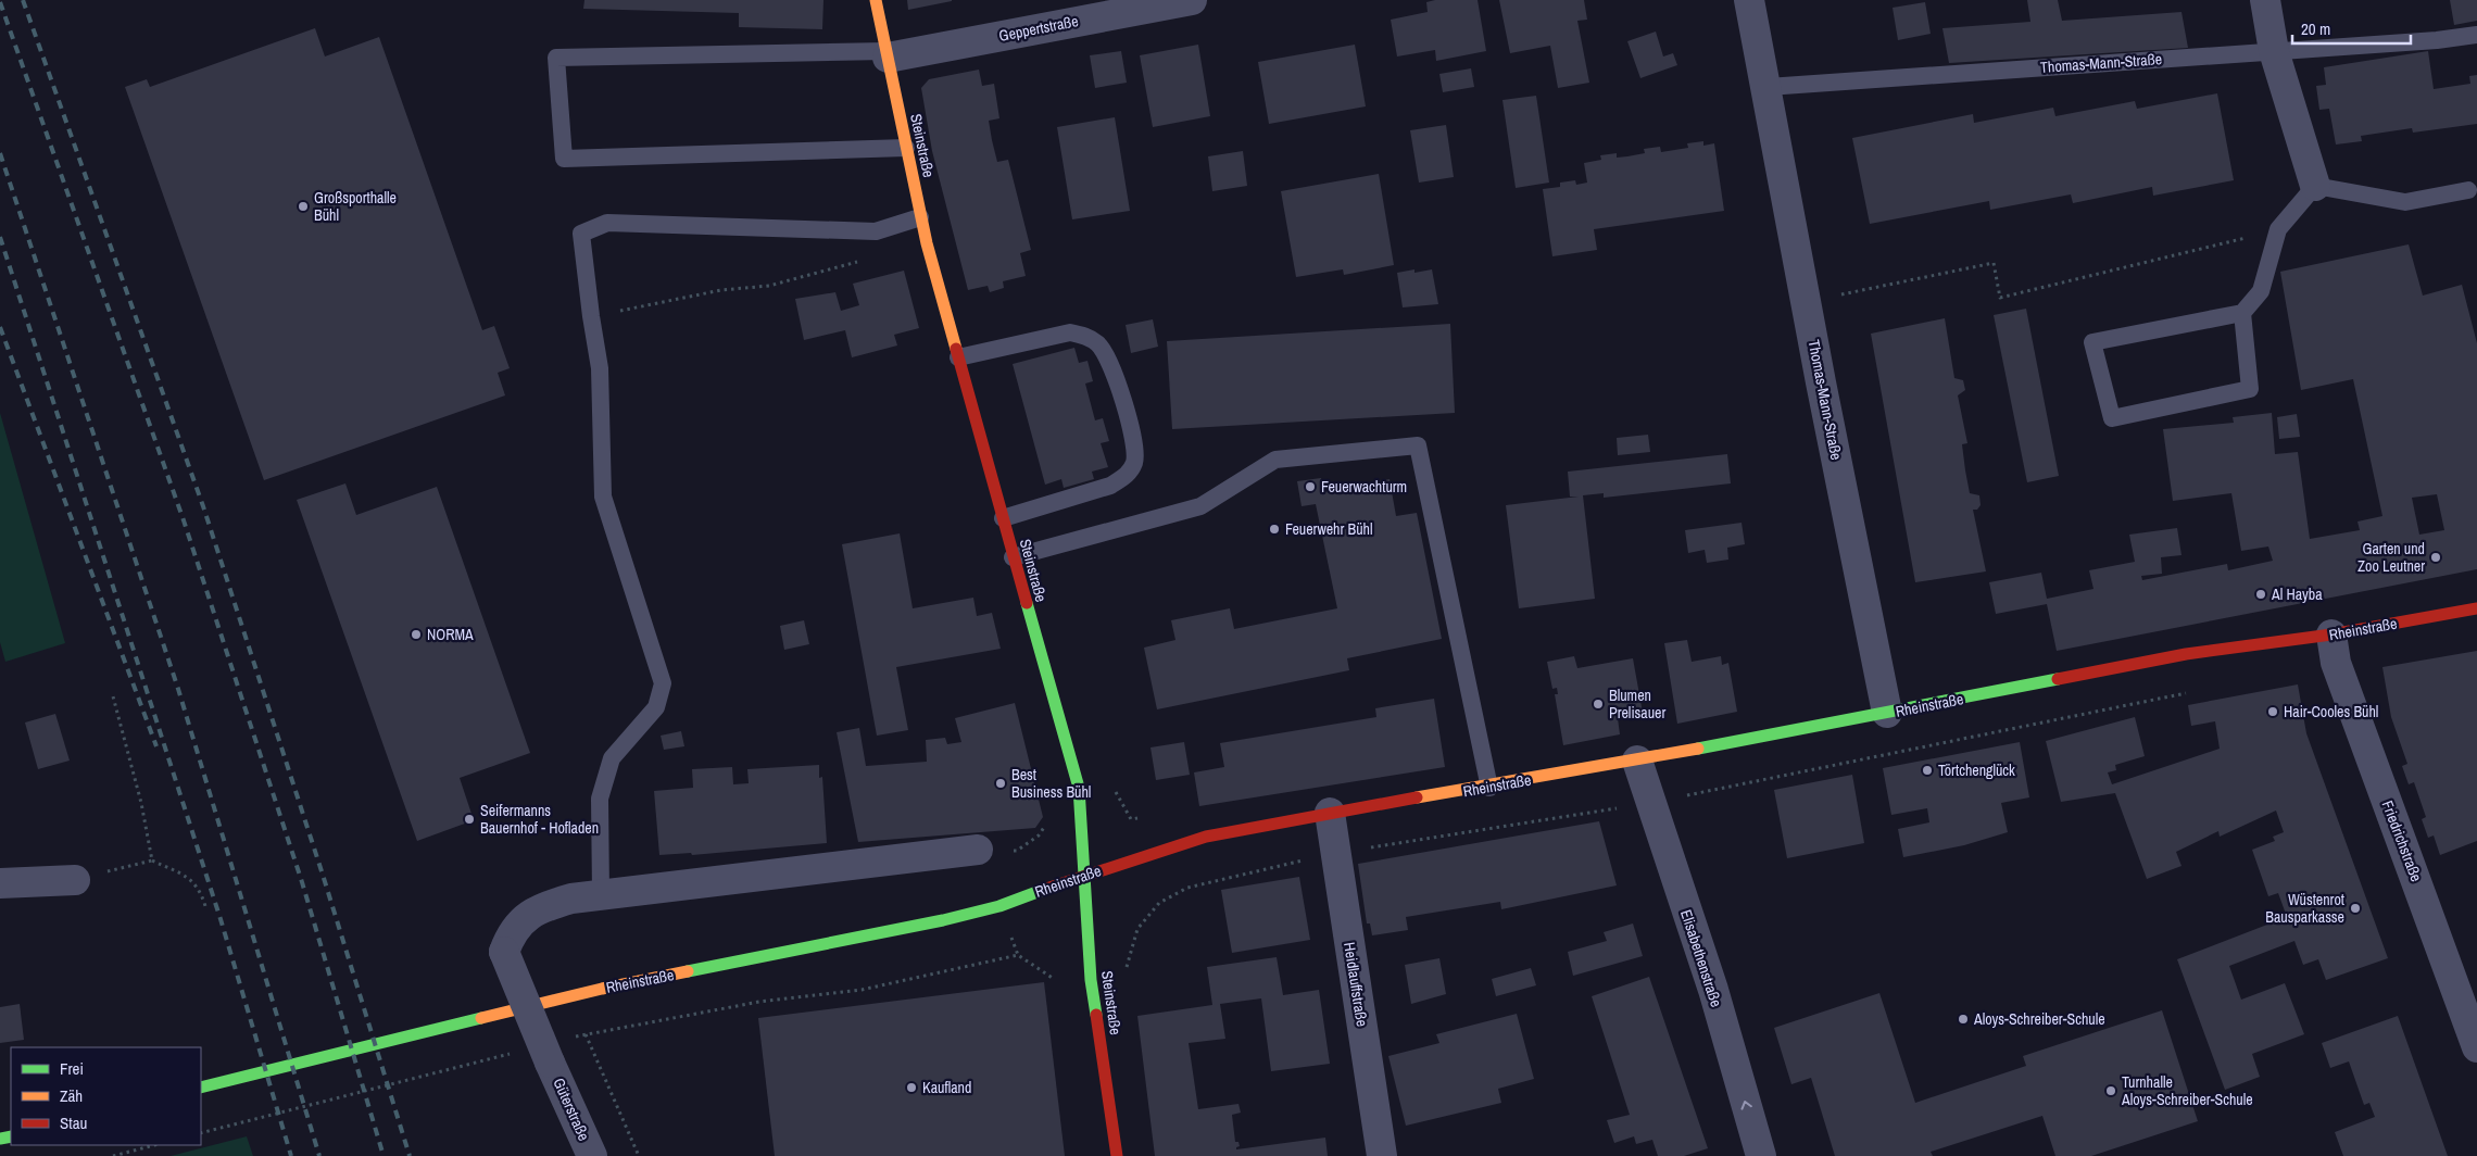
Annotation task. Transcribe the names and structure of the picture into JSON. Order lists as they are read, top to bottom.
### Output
{
  "streets": {
    "street": [
      "Geppertstraße",
      "Thomas-Mann-Straße",
      "Steinstraße",
      "Rheinstraße",
      "Friedrichstraße",
      "Elisabethenstraße",
      "Heidlauffstraße",
      "Güterstraße"
    ]
  },
  "crossings": [
    ["Geppertstraße", "Steinstraße"],
    ["Thomas-Mann-Straße", "Rheinstraße"],
    ["Steinstraße", "Rheinstraße"],
    ["Rheinstraße", "Friedrichstraße"],
    ["Rheinstraße", "Elisabethenstraße"],
    ["Rheinstraße", "Heidlauffstraße"]
  ],
  "one_way": ["Elisabethenstraße"],
  "places": [
    "Großsporthalle Bühl",
    "Feuerwachturm",
    "Feuerwehr Bühl",
    "Garten und Zoo Leutner",
    "Al Hayba",
    "NORMA",
    "Blumen Prelisauer",
    "Hair-Cooles Bühl",
    "Törtchenglück",
    "Best Business Bühl",
    "Seifermanns Bauernhof - Hofladen",
    "Wüstenrot Bausparkasse",
    "Aloys-Schreiber-Schule",
    "Kaufland",
    "Turnhalle Aloys-Schreiber-Schule"
  ],
  "legend": ["Frei", "Zäh", "Stau"],
  "scale_bar": "20 m"
}
